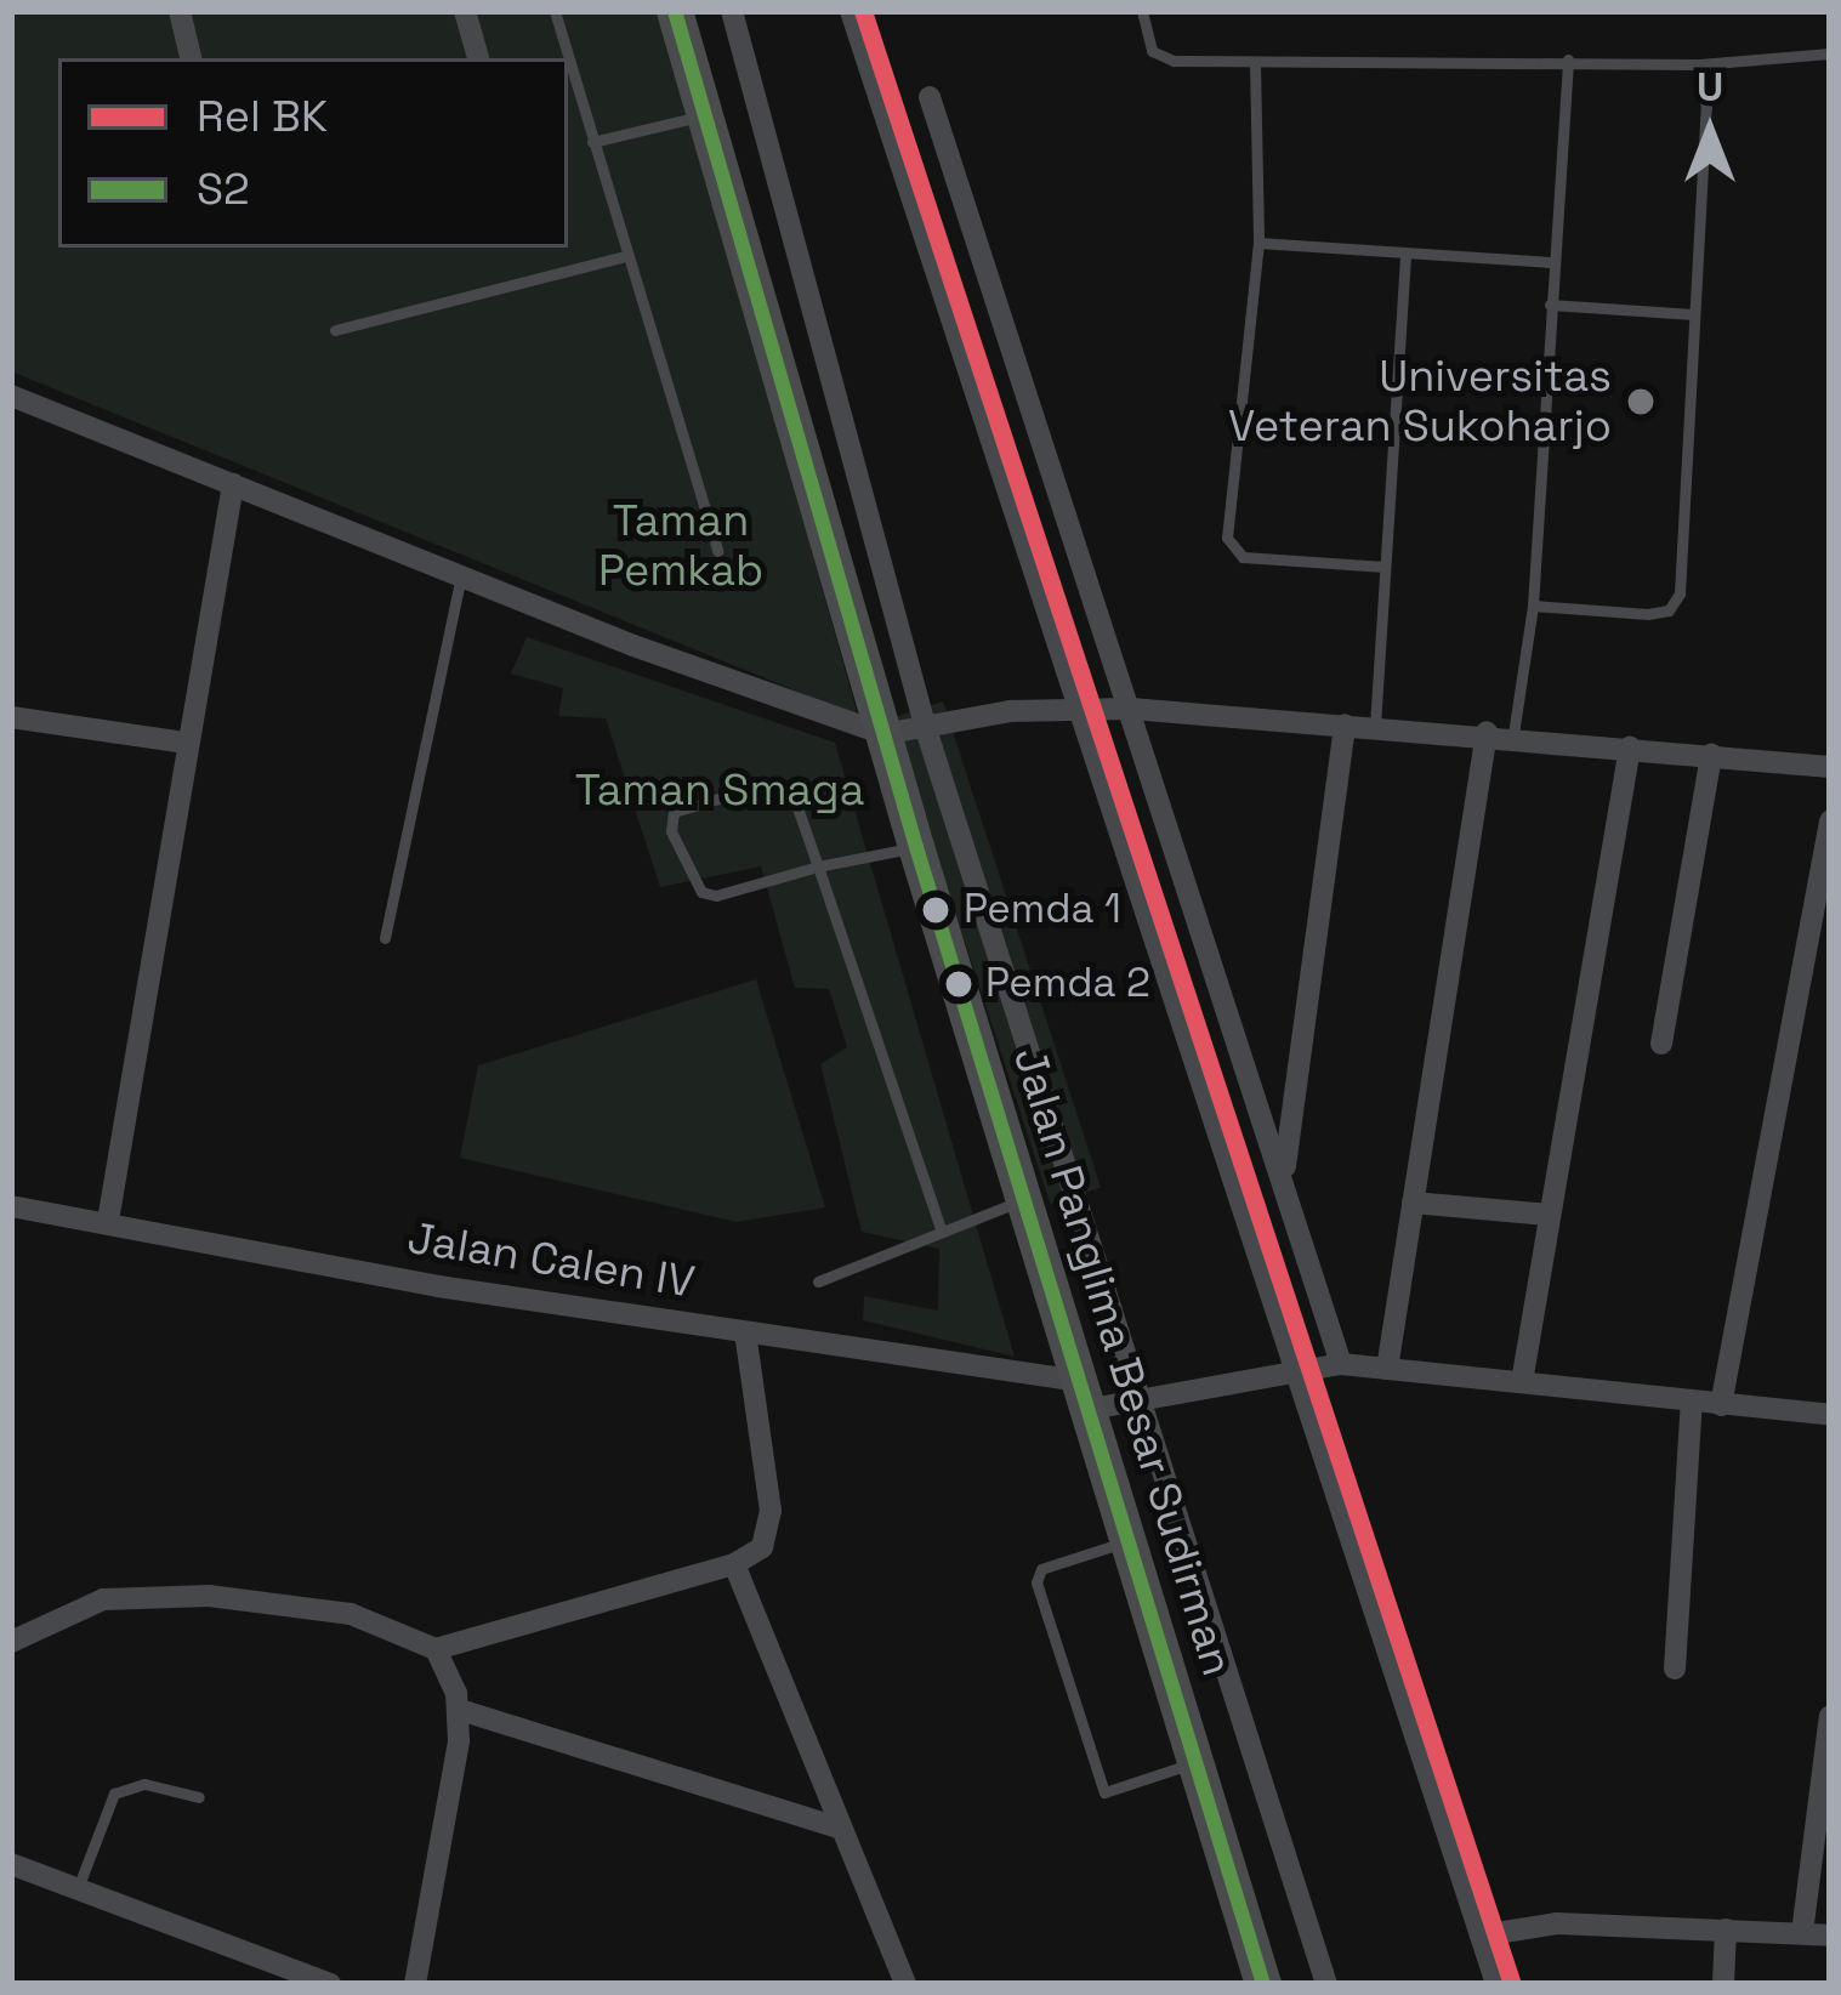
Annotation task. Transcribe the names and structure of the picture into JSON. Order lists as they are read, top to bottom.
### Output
{
  "streets": {
    "main road": ["Jalan Panglima Besar Sudirman"],
    "street": ["Jalan Calen IV"]
  },
  "crossings": [
    ["Jalan Calen IV", "Jalan Panglima Besar Sudirman"]
  ],
  "parks": ["Taman Pemkab", "Taman Smaga"],
  "places": ["Universitas Veteran Sukoharjo", "Pemda 1", "Pemda 2"],
  "lines": ["rail line BK", "transit line S2"],
  "legend": ["Rel BK", "S2"],
  "north": "top"
}
